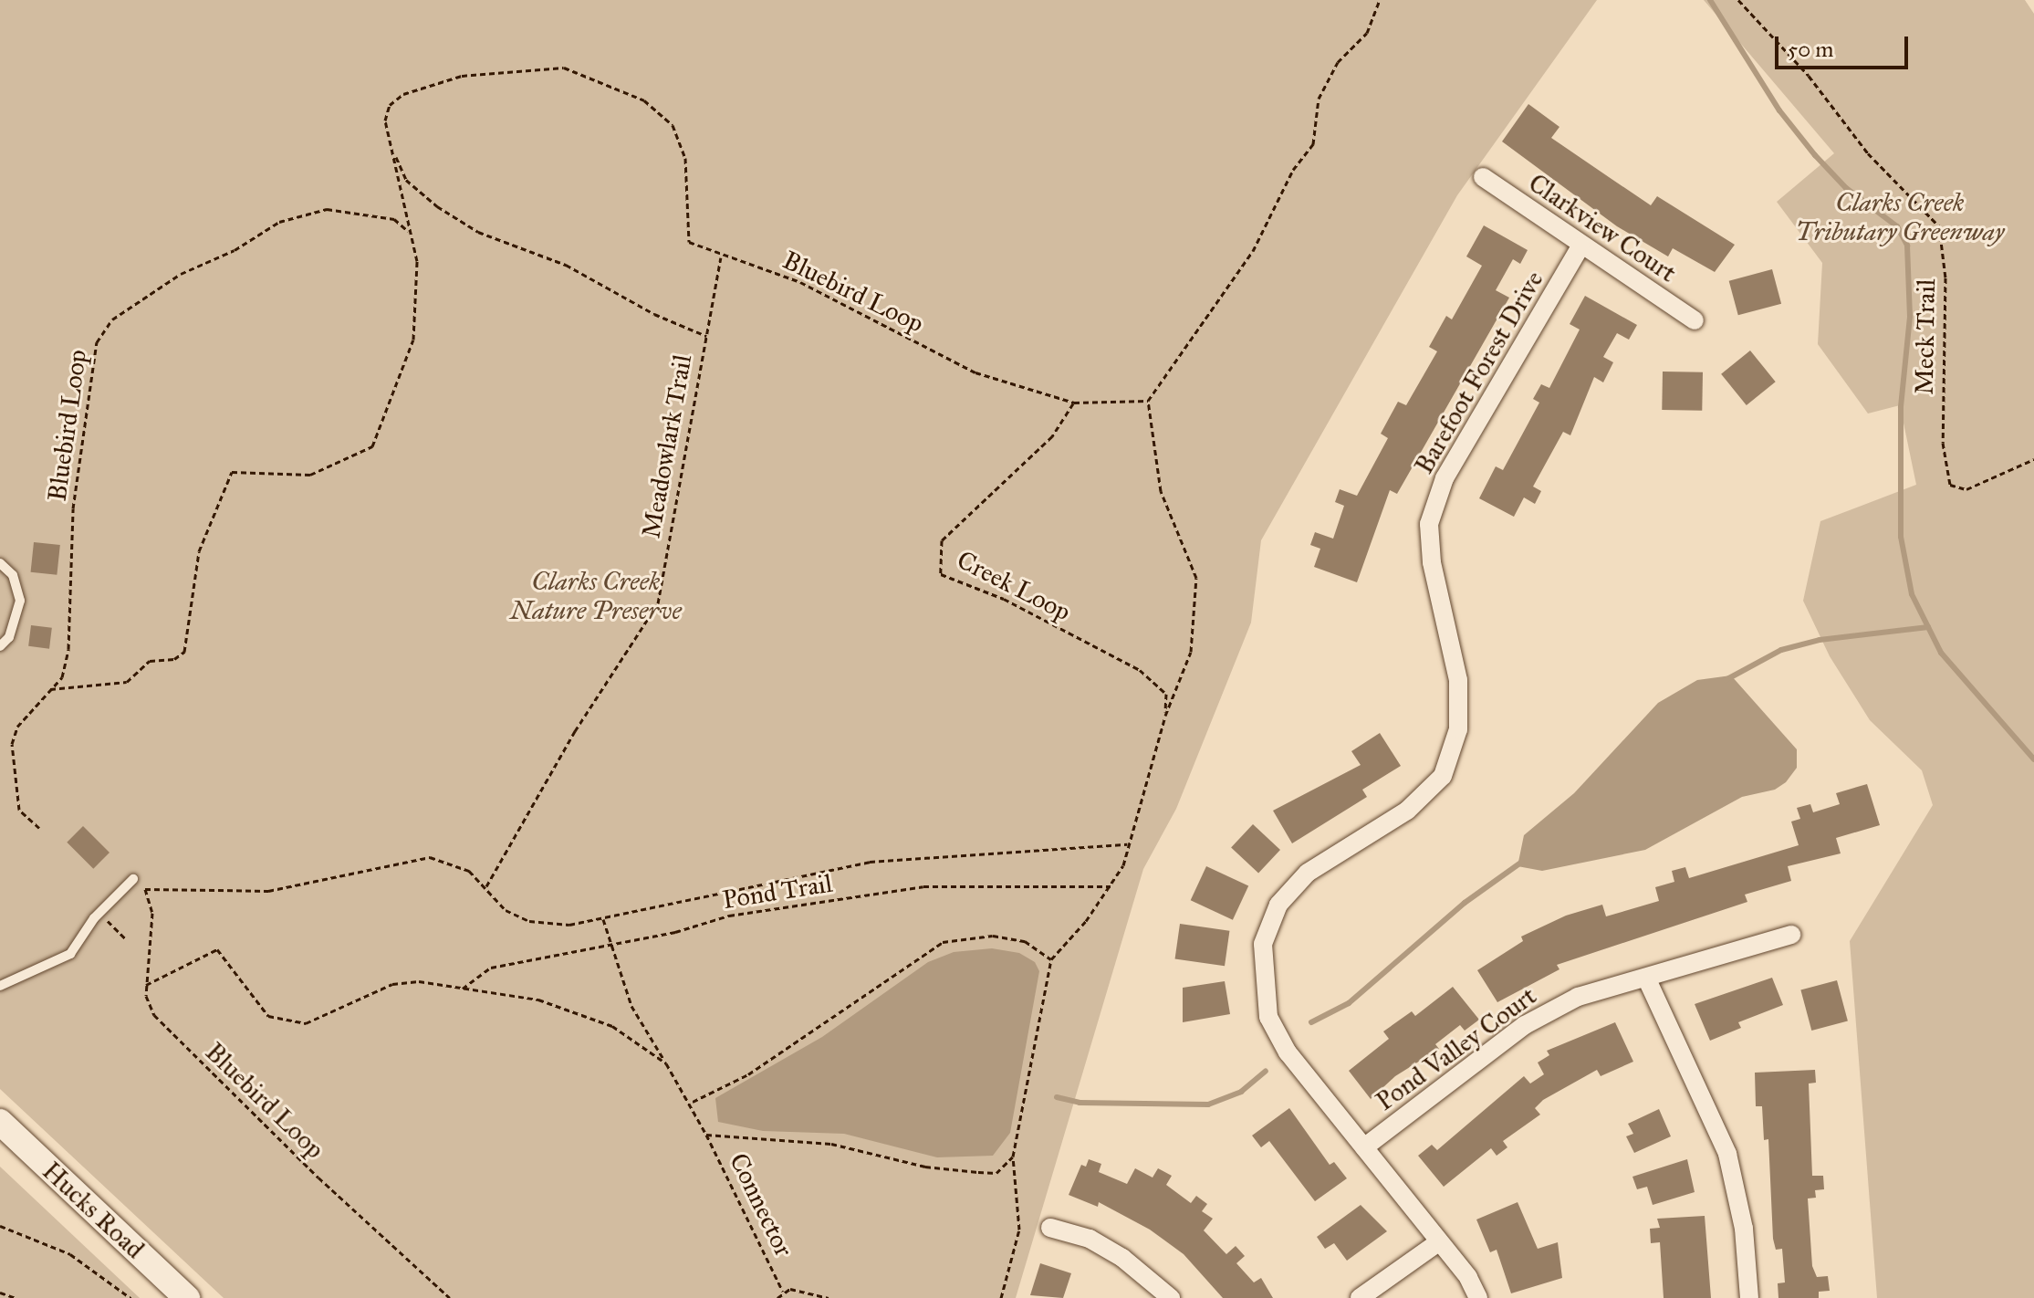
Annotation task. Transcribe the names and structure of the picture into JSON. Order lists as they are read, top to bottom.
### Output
{
  "streets": {
    "main road": ["Hucks Road"],
    "street": ["Clarkview Court", "Barefoot Forest Drive", "Pond Valley Court"],
    "path": [
      "Bluebird Loop",
      "Meck Trail",
      "Meadowlark Trail",
      "Creek Loop",
      "Pond Trail",
      "Connector"
    ]
  },
  "crossings": [
    ["Clarkview Court", "Barefoot Forest Drive"],
    ["Bluebird Loop", "Meadowlark Trail"],
    ["Bluebird Loop", "Creek Loop"],
    ["Bluebird Loop", "Pond Trail"],
    ["Barefoot Forest Drive", "Pond Valley Court"],
    ["Meadowlark Trail", "Pond Trail"]
  ],
  "parks": ["Clarks Creek Tributary Greenway", "Clarks Creek Nature Preserve"],
  "scale_bar": "50 m"
}
